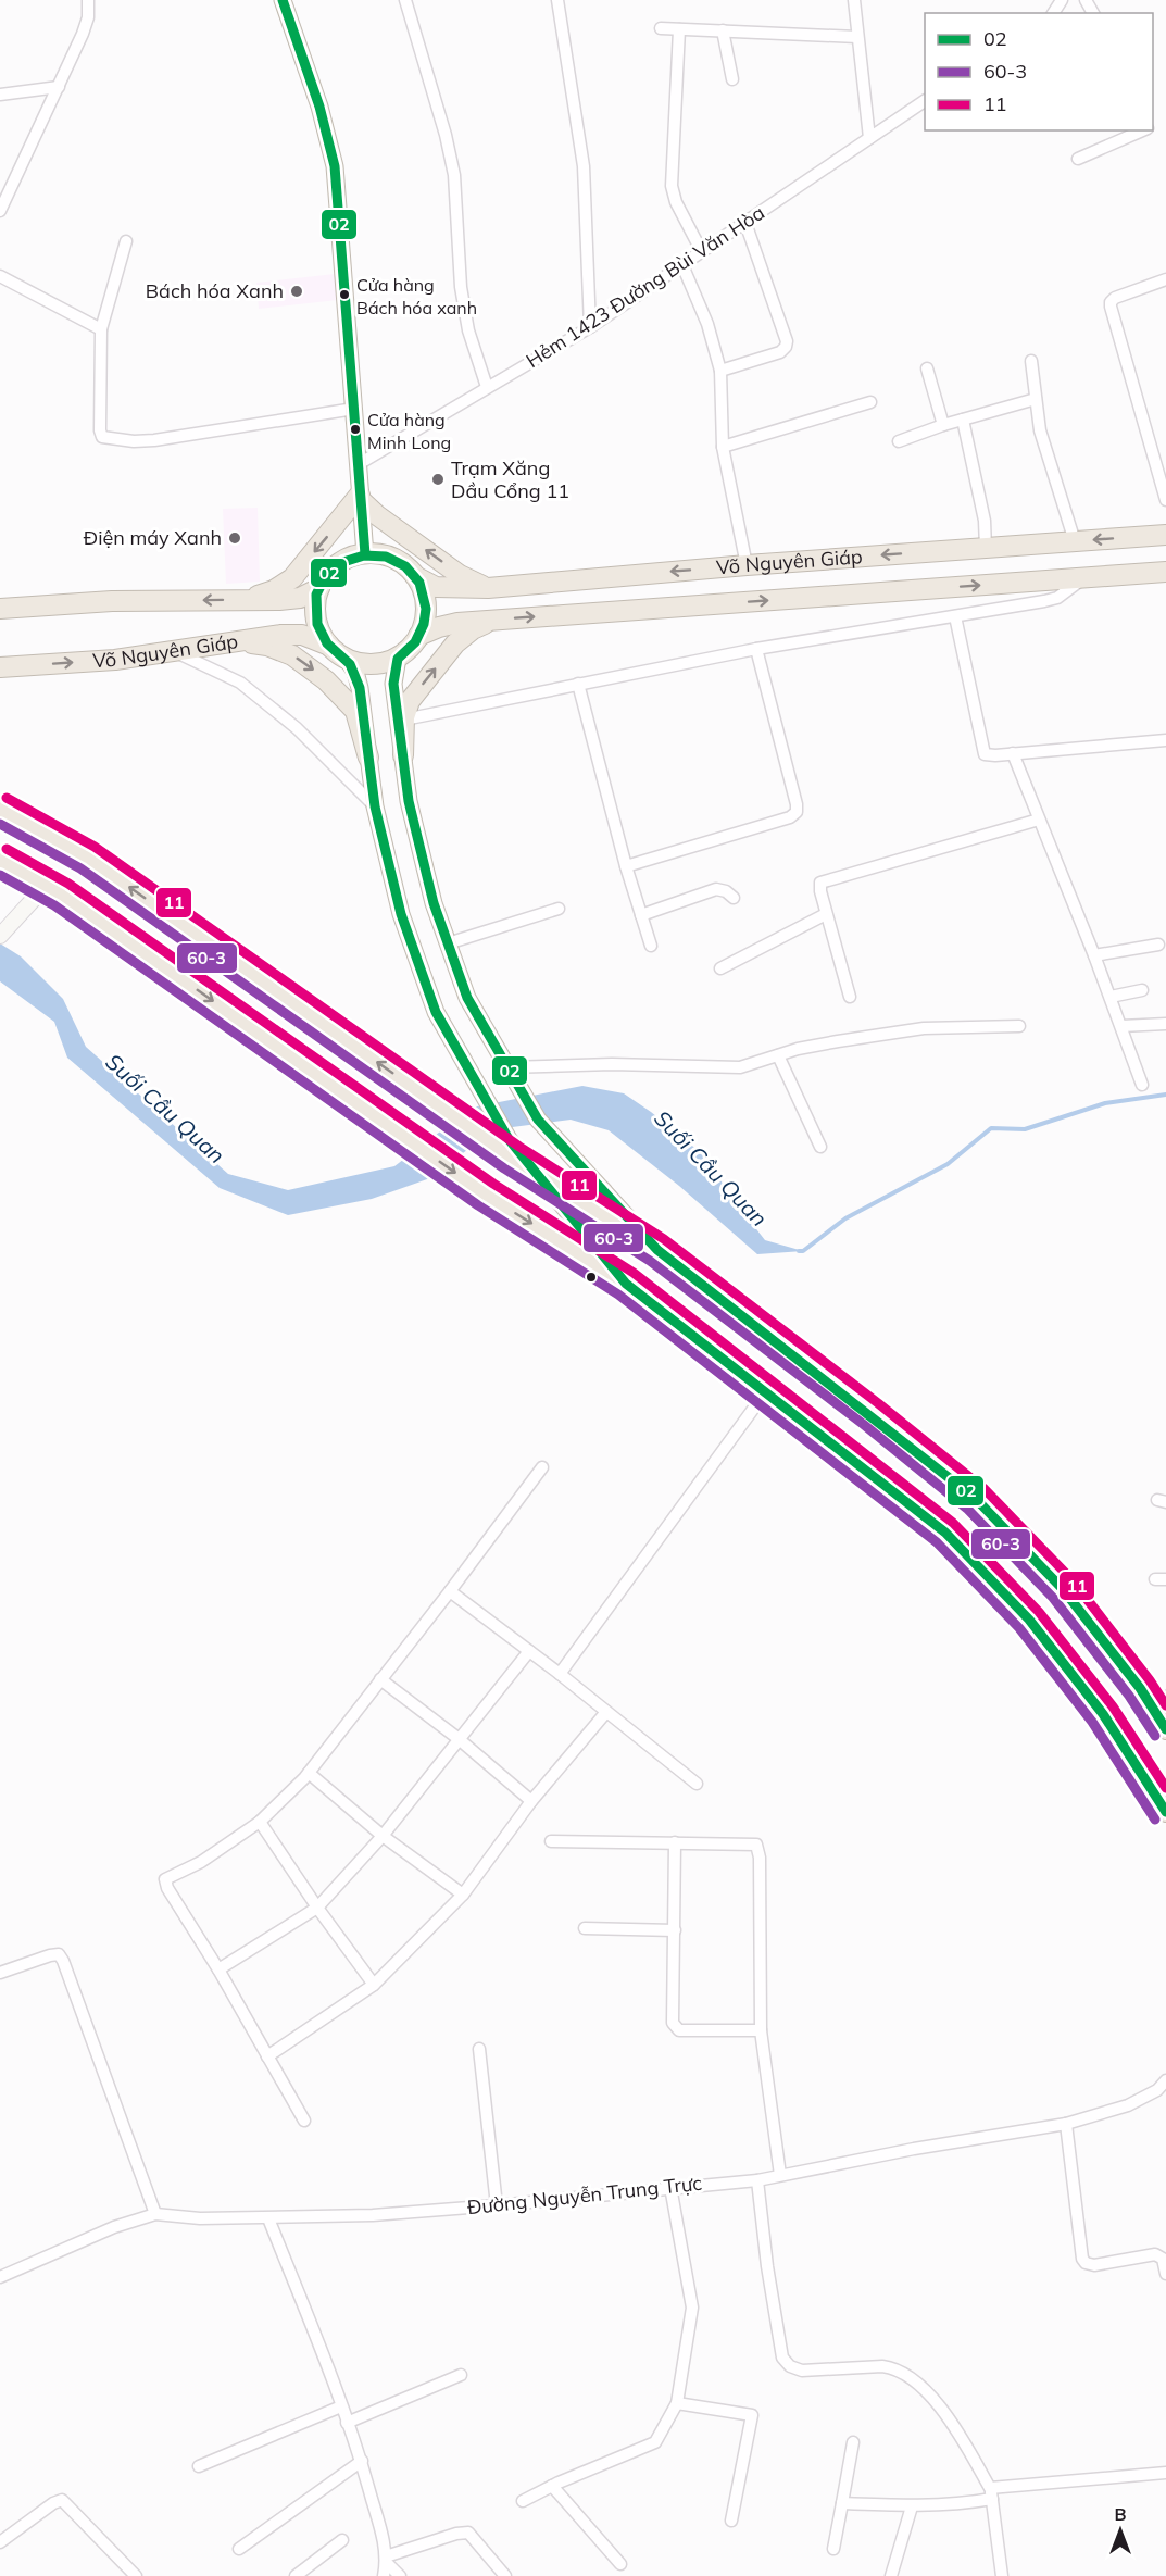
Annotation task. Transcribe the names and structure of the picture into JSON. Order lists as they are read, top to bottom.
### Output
{
  "streets": {
    "highway": ["Võ Nguyên Giáp"],
    "street": ["Hẻm 1423 Đường Bùi Văn Hòa", "Đường Nguyễn Trung Trực"]
  },
  "water": ["Suối Cầu Quan"],
  "places": [
    "Bách hóa Xanh",
    "Cửa hàng Bách hóa xanh",
    "Cửa hàng Minh Long",
    "Trạm Xăng Dầu Cổng 11",
    "Điện máy Xanh"
  ],
  "lines": ["transit line 02", "transit line 11", "transit line 60-3"],
  "legend": ["02", "60-3", "11"],
  "north": "top"
}
